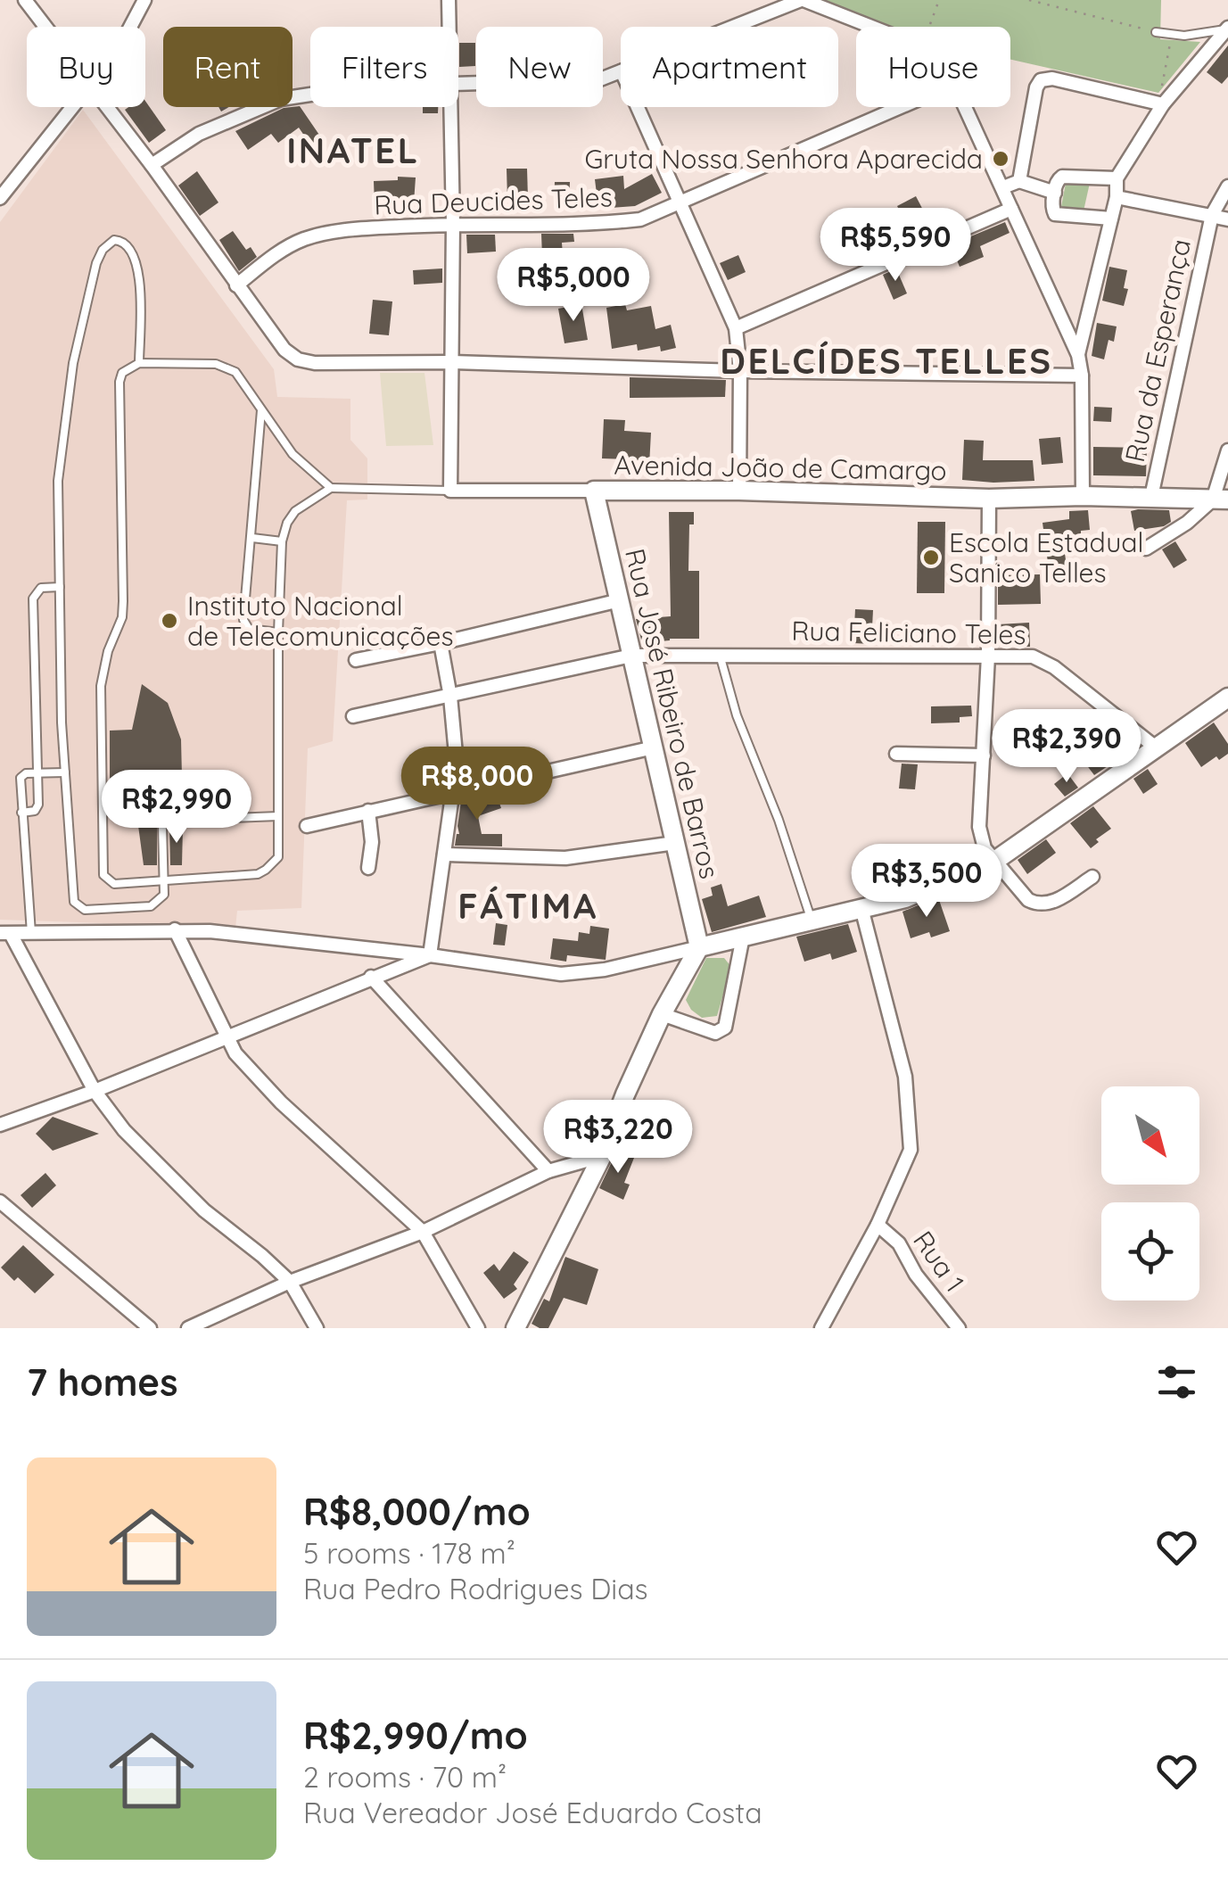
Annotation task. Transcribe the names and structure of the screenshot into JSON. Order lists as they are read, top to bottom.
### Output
{
  "streets": {
    "main road": ["Avenida João de Camargo", "Rua José Ribeiro de Barros"],
    "street": [
      "Rua Deucides Teles",
      "Rua da Esperança",
      "Rua Feliciano Teles",
      "Rua 1"
    ]
  },
  "crossings": [
    ["Rua da Esperança", "Avenida João de Camargo"],
    ["Avenida João de Camargo", "Rua José Ribeiro de Barros"],
    ["Rua Feliciano Teles", "Rua José Ribeiro de Barros"]
  ],
  "districts": ["INATEL", "DELCÍDES TELLES", "FÁTIMA"],
  "places": ["Gruta Nossa Senhora Aparecida", "Escola Estadual Sanico Telles", "Instituto Nacional de Telecomunicações"],
  "north": "bottom right",
  "page": {
    "chip": [
      "Buy",
      "Rent",
      "Filters",
      "New",
      "Apartment",
      "House"
    ],
    "price": [
      "R$5,590",
      "R$5,000",
      "R$2,390",
      "R$8,000",
      "R$2,990",
      "R$3,500",
      "R$3,220"
    ],
    "heading": "7 homes",
    "list": [
      {
        "name": "R$8,000/mo",
        "note": "5 rooms · 178 m² · Rua Pedro Rodrigues Dias"
      },
      {
        "name": "R$2,990/mo",
        "note": "2 rooms · 70 m² · Rua Vereador José Eduardo Costa"
      }
    ]
  }
}
